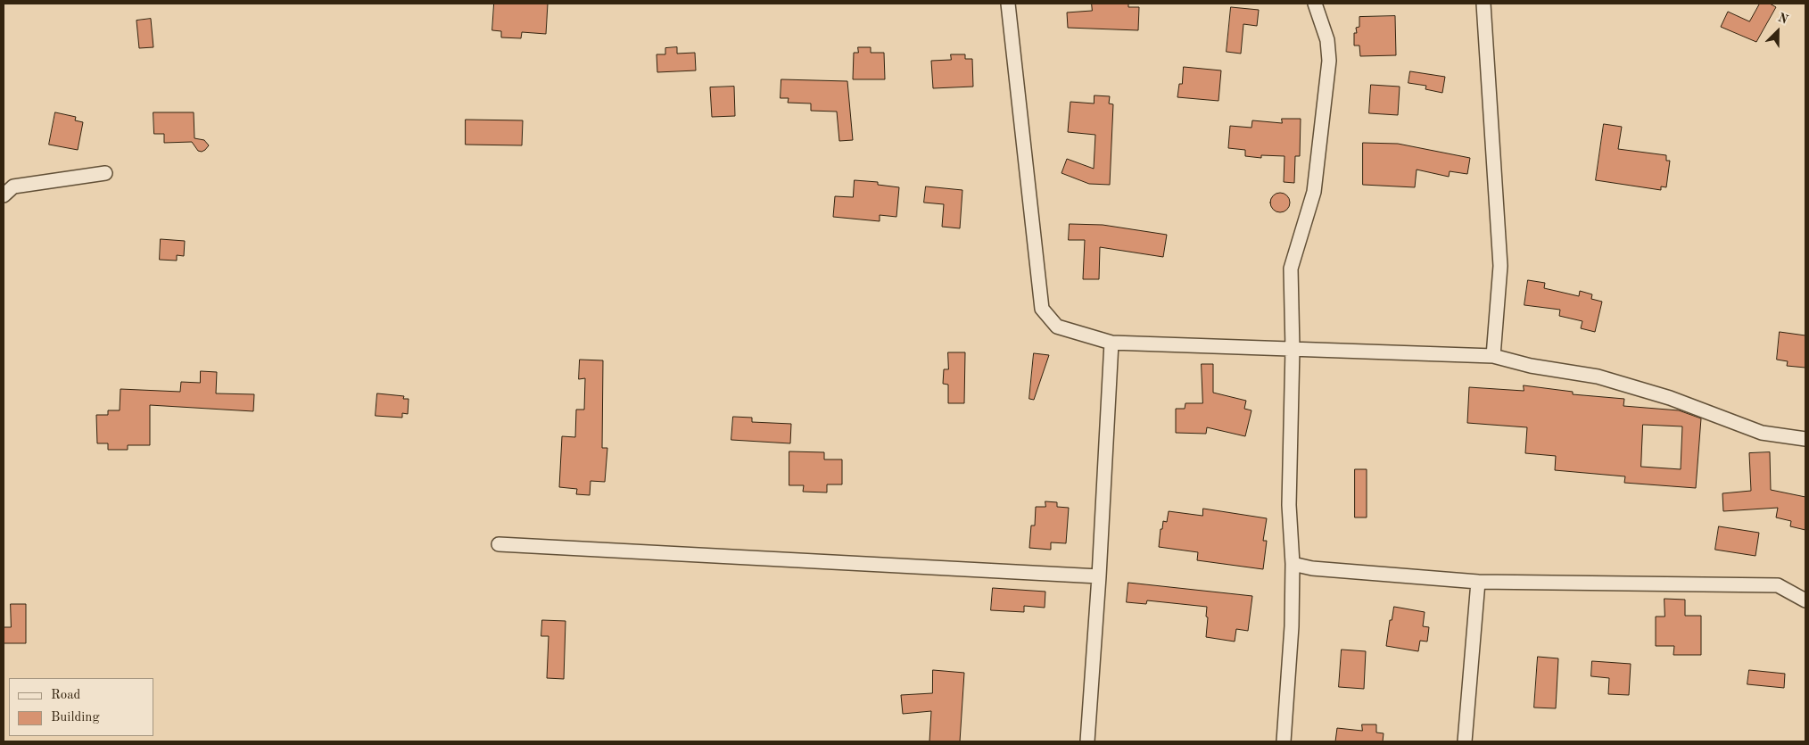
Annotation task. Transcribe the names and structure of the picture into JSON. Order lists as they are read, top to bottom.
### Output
{
  "legend": ["Road", "Building"],
  "north": "top right"
}
